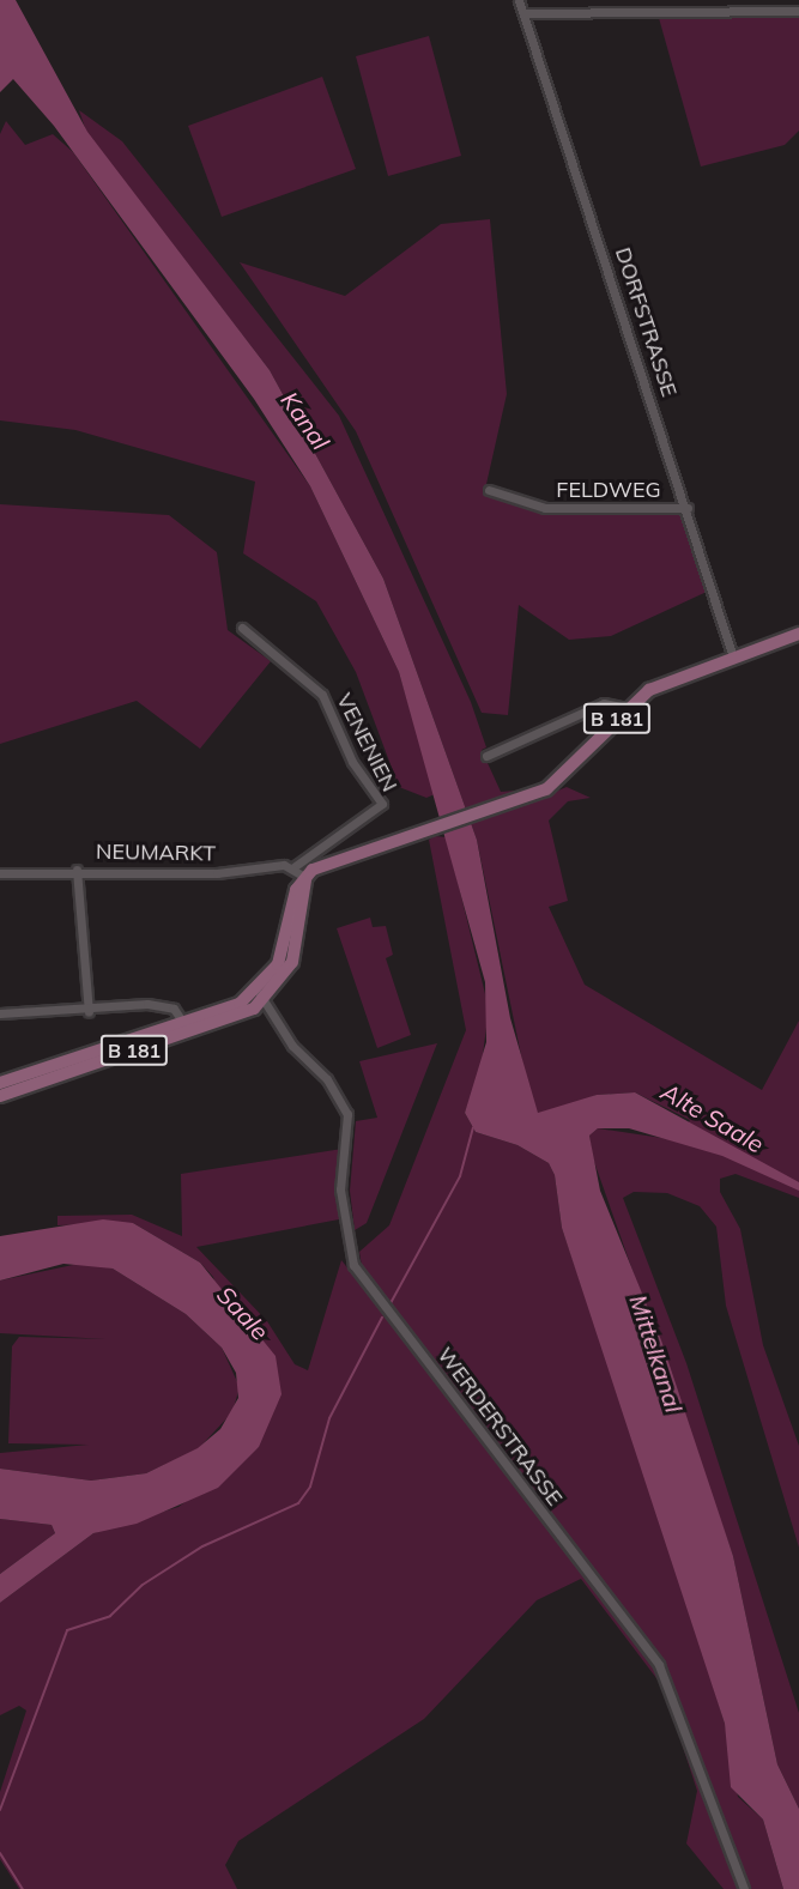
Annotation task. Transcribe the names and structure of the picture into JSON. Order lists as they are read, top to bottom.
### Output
{
  "streets": {
    "main road": ["B 181"],
    "street": [
      "DORFSTRASSE",
      "FELDWEG",
      "VENENIEN",
      "NEUMARKT",
      "WERDERSTRASSE"
    ]
  },
  "crossings": [
    ["DORFSTRASSE", "FELDWEG"],
    ["DORFSTRASSE", "B 181"],
    ["B 181", "WERDERSTRASSE"],
    ["VENENIEN", "NEUMARKT"]
  ],
  "water": [
    "Kanal",
    "Alte Saale",
    "Saale",
    "Mittelkanal"
  ]
}
